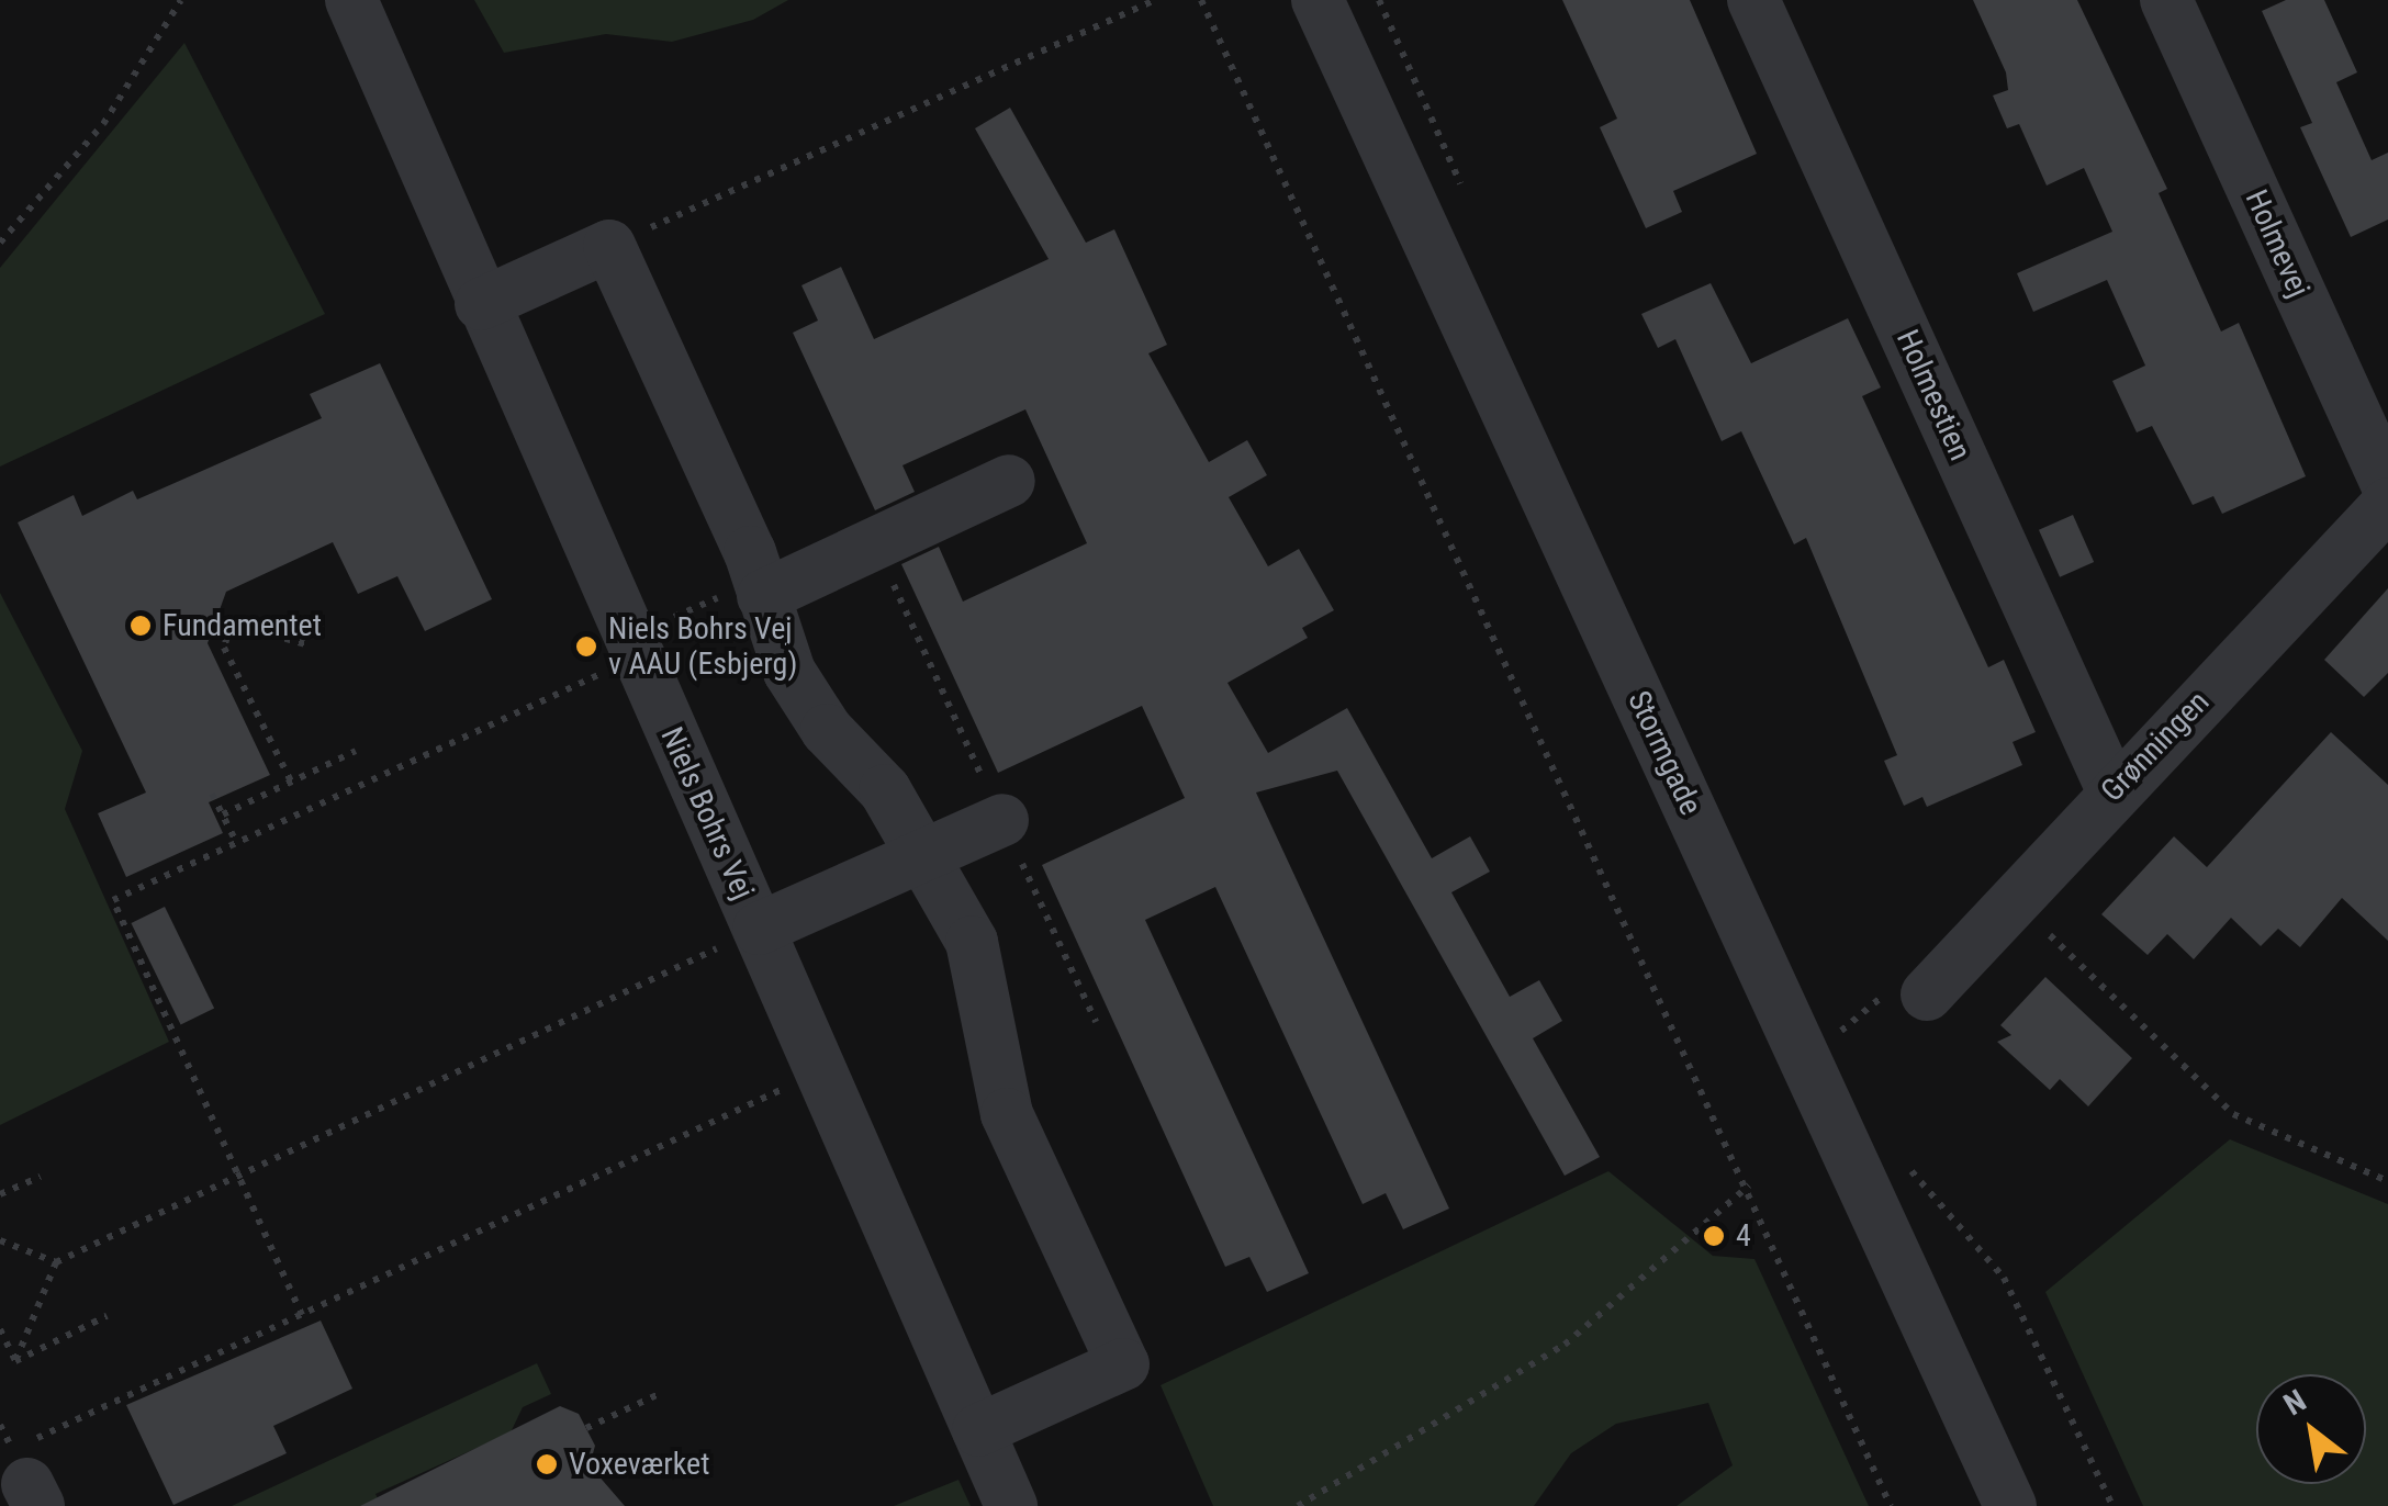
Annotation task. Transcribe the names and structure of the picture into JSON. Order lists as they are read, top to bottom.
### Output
{
  "streets": {
    "street": [
      "Holmevej",
      "Holmestien",
      "Grønningen",
      "Stormgade",
      "Niels Bohrs Vej"
    ]
  },
  "crossings": [
    ["Holmestien", "Grønningen"]
  ],
  "places": [
    "Fundamentet",
    "Niels Bohrs Vej v AAU (Esbjerg)",
    "4",
    "Voxeværket"
  ],
  "north": "top left"
}
